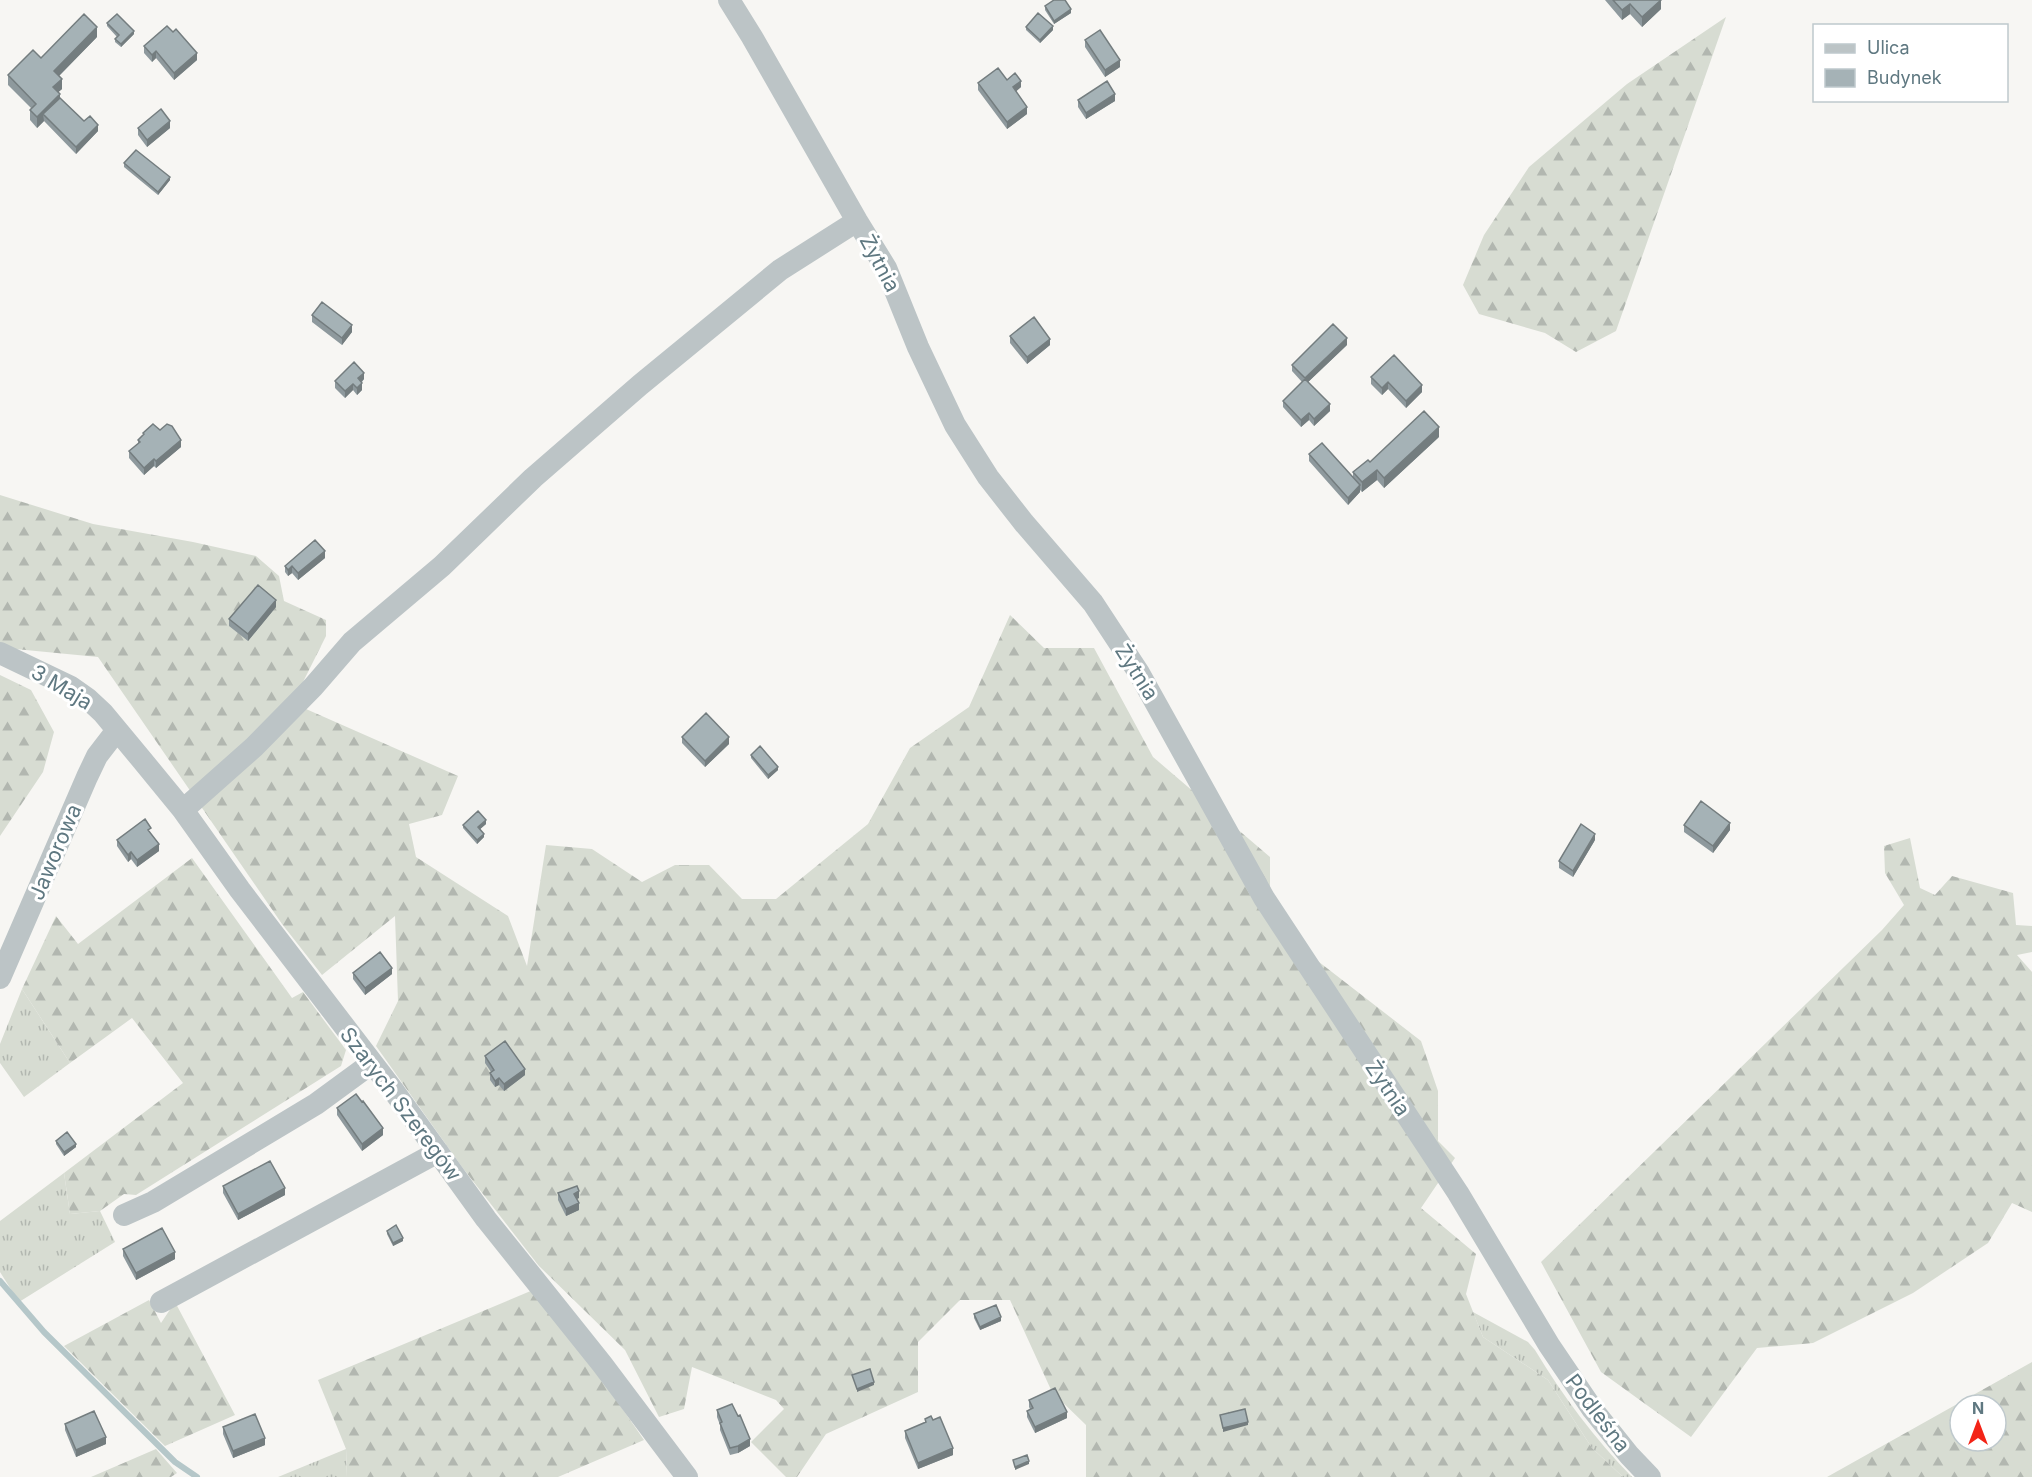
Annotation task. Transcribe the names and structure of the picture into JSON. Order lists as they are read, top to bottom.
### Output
{
  "streets": {
    "street": [
      "Żytnia",
      "3 Maja",
      "Jaworowa",
      "Szarych Szeregów",
      "Podleśna"
    ]
  },
  "crossings": [
    ["Żytnia", "Podleśna"],
    ["3 Maja", "Jaworowa"],
    ["3 Maja", "Szarych Szeregów"],
    ["Jaworowa", "Szarych Szeregów"]
  ],
  "legend": ["Ulica", "Budynek"],
  "north": "top"
}
